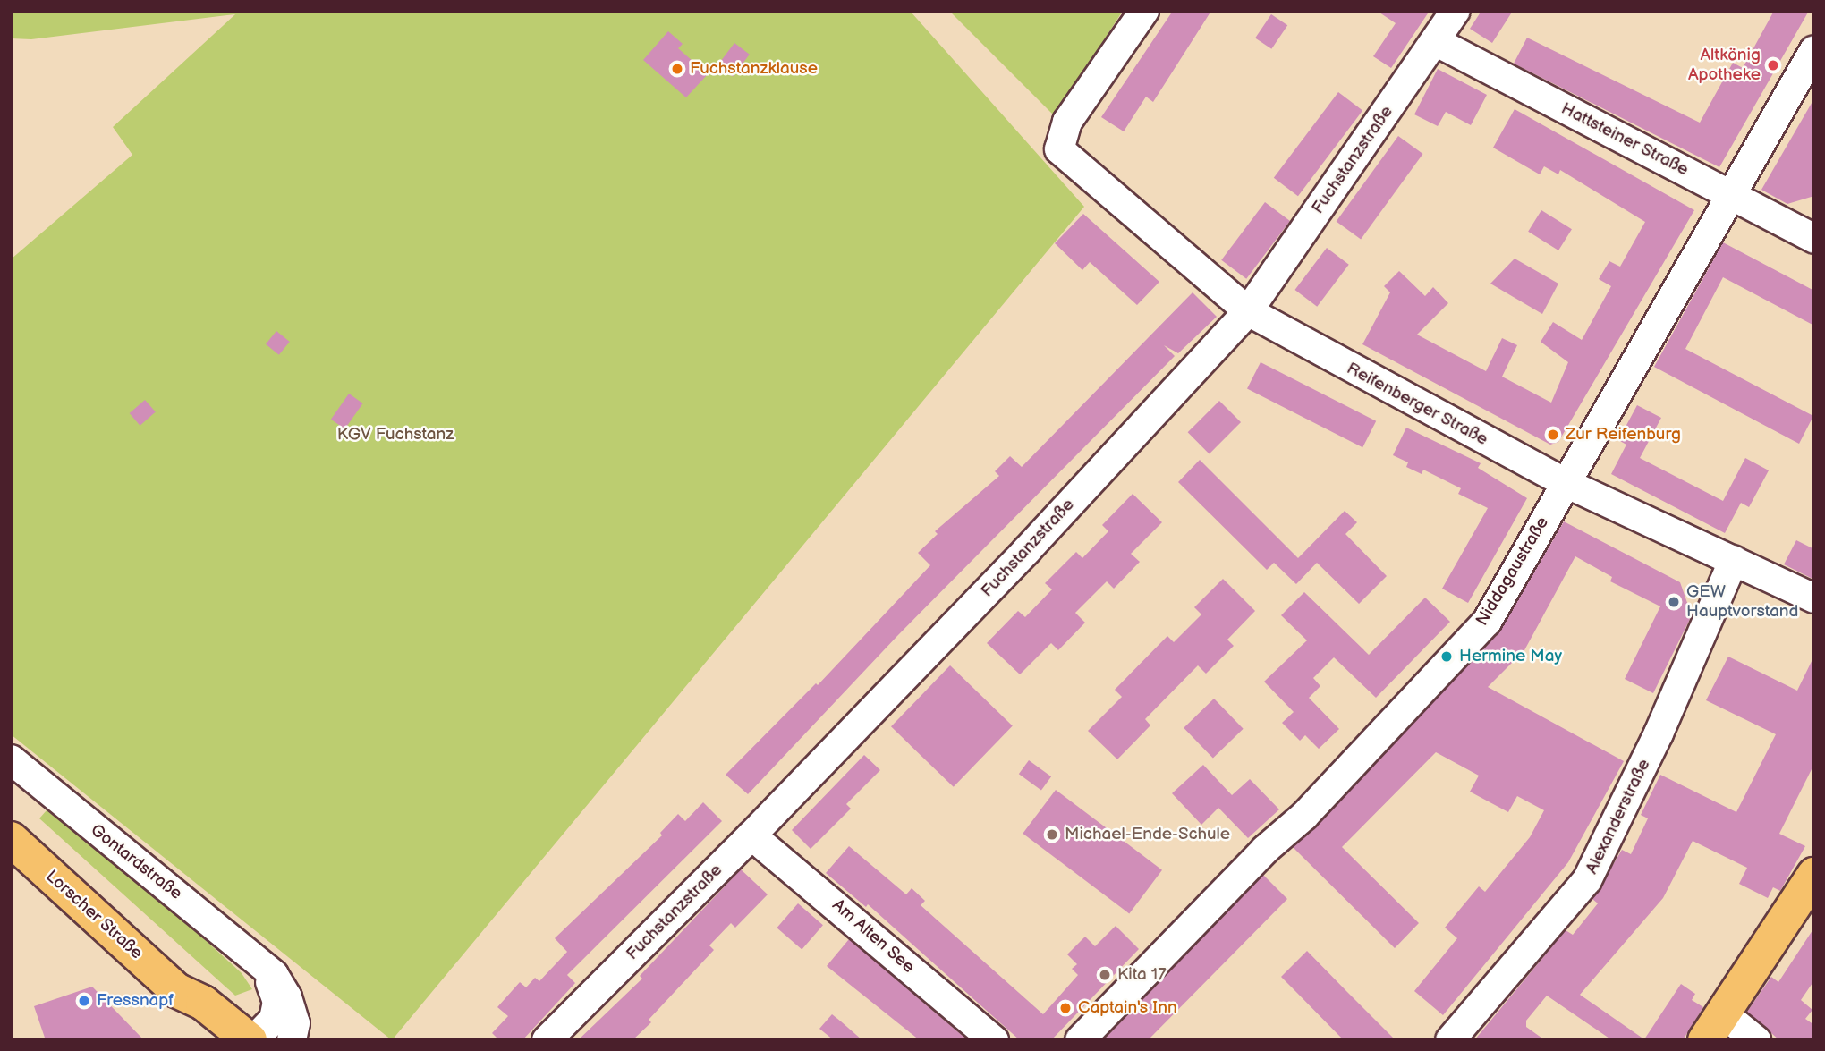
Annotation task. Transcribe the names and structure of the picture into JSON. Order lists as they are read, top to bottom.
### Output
{
  "streets": {
    "main road": ["Lorscher Straße"],
    "street": [
      "Hattsteiner Straße",
      "Fuchstanzstraße",
      "Reifenberger Straße",
      "Niddagaustraße",
      "Alexanderstraße",
      "Gontardstraße",
      "Am Alten See"
    ]
  },
  "crossings": [
    ["Hattsteiner Straße", "Fuchstanzstraße"],
    ["Hattsteiner Straße", "Niddagaustraße"],
    ["Fuchstanzstraße", "Reifenberger Straße"],
    ["Fuchstanzstraße", "Am Alten See"],
    ["Reifenberger Straße", "Niddagaustraße"],
    ["Reifenberger Straße", "Alexanderstraße"],
    ["Gontardstraße", "Lorscher Straße"]
  ],
  "parks": ["KGV Fuchstanz"],
  "places": [
    "Altkönig Apotheke",
    "Fuchstanzklause",
    "Zur Reifenburg",
    "GEW Hauptvorstand",
    "Hermine May",
    "Michael-Ende-Schule",
    "Kita 17",
    "Fressnapf",
    "Captain's Inn"
  ]
}
